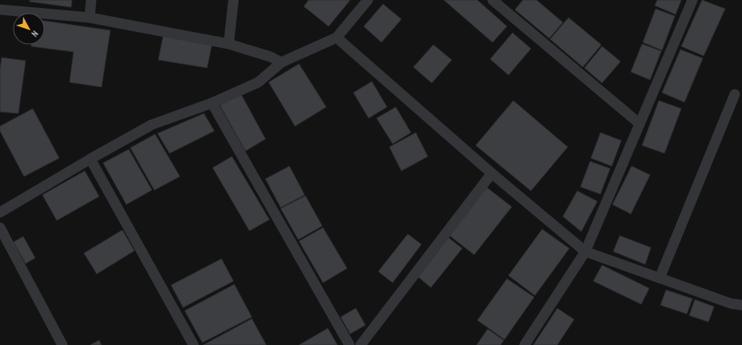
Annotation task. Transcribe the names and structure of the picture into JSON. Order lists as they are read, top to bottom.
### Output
{
  "north": "bottom right"
}
